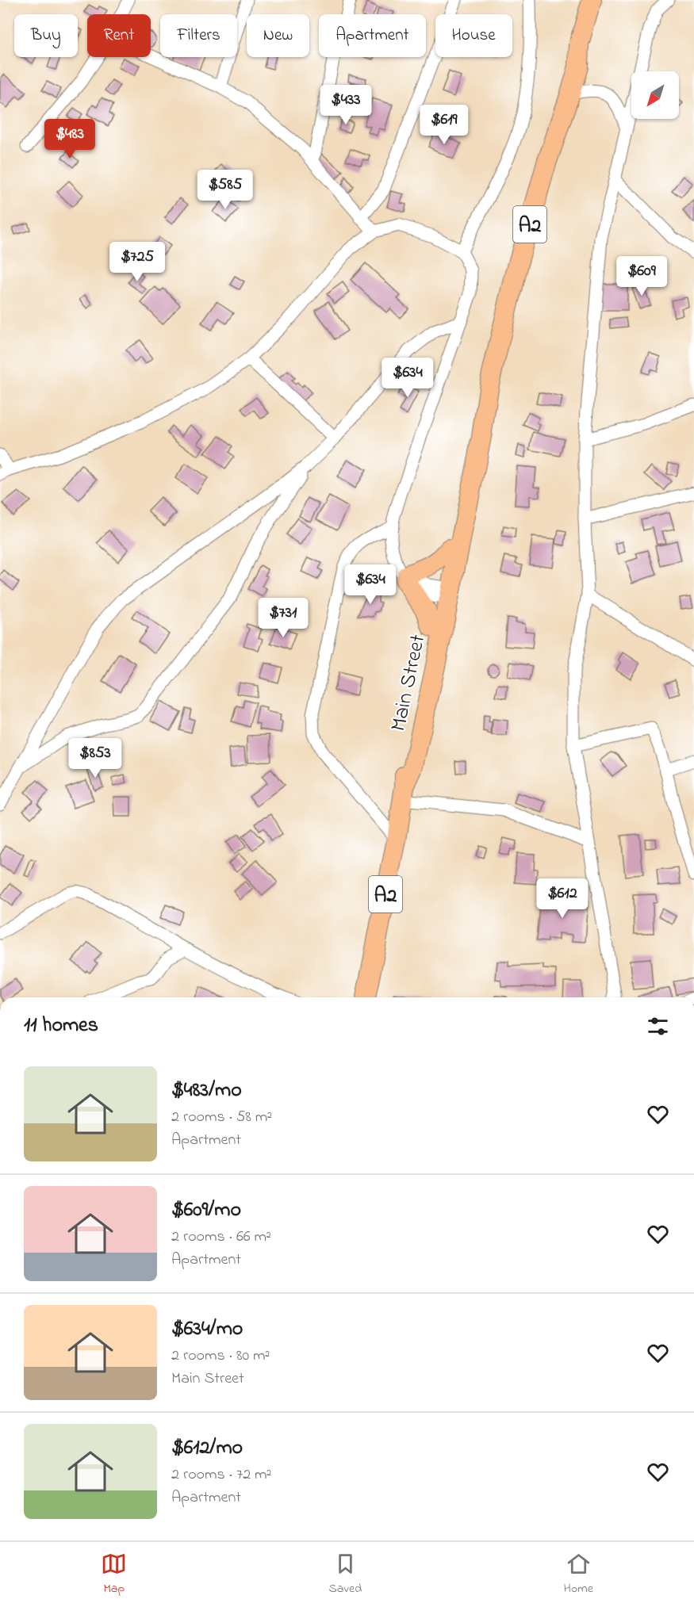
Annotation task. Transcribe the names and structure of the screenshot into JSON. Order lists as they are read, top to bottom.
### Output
{
  "streets": {
    "highway": ["A2", "Main Street"]
  },
  "crossings": [
    ["A2", "Main Street"]
  ],
  "north": "bottom left",
  "page": {
    "chip": [
      "Buy",
      "Rent",
      "Filters",
      "New",
      "Apartment",
      "House"
    ],
    "price": [
      "$433",
      "$619",
      "$483",
      "$585",
      "$725",
      "$609",
      "$634",
      "$634",
      "$731",
      "$853",
      "$612"
    ],
    "heading": "11 homes",
    "list": [
      {
        "name": "$483/mo",
        "note": "2 rooms · 58 m² · Apartment"
      },
      {
        "name": "$609/mo",
        "note": "2 rooms · 66 m² · Apartment"
      },
      {
        "name": "$634/mo",
        "note": "2 rooms · 80 m² · Main Street"
      },
      {
        "name": "$612/mo",
        "note": "2 rooms · 72 m² · Apartment"
      }
    ],
    "tabs": ["Map", "Saved", "Home"]
  }
}
